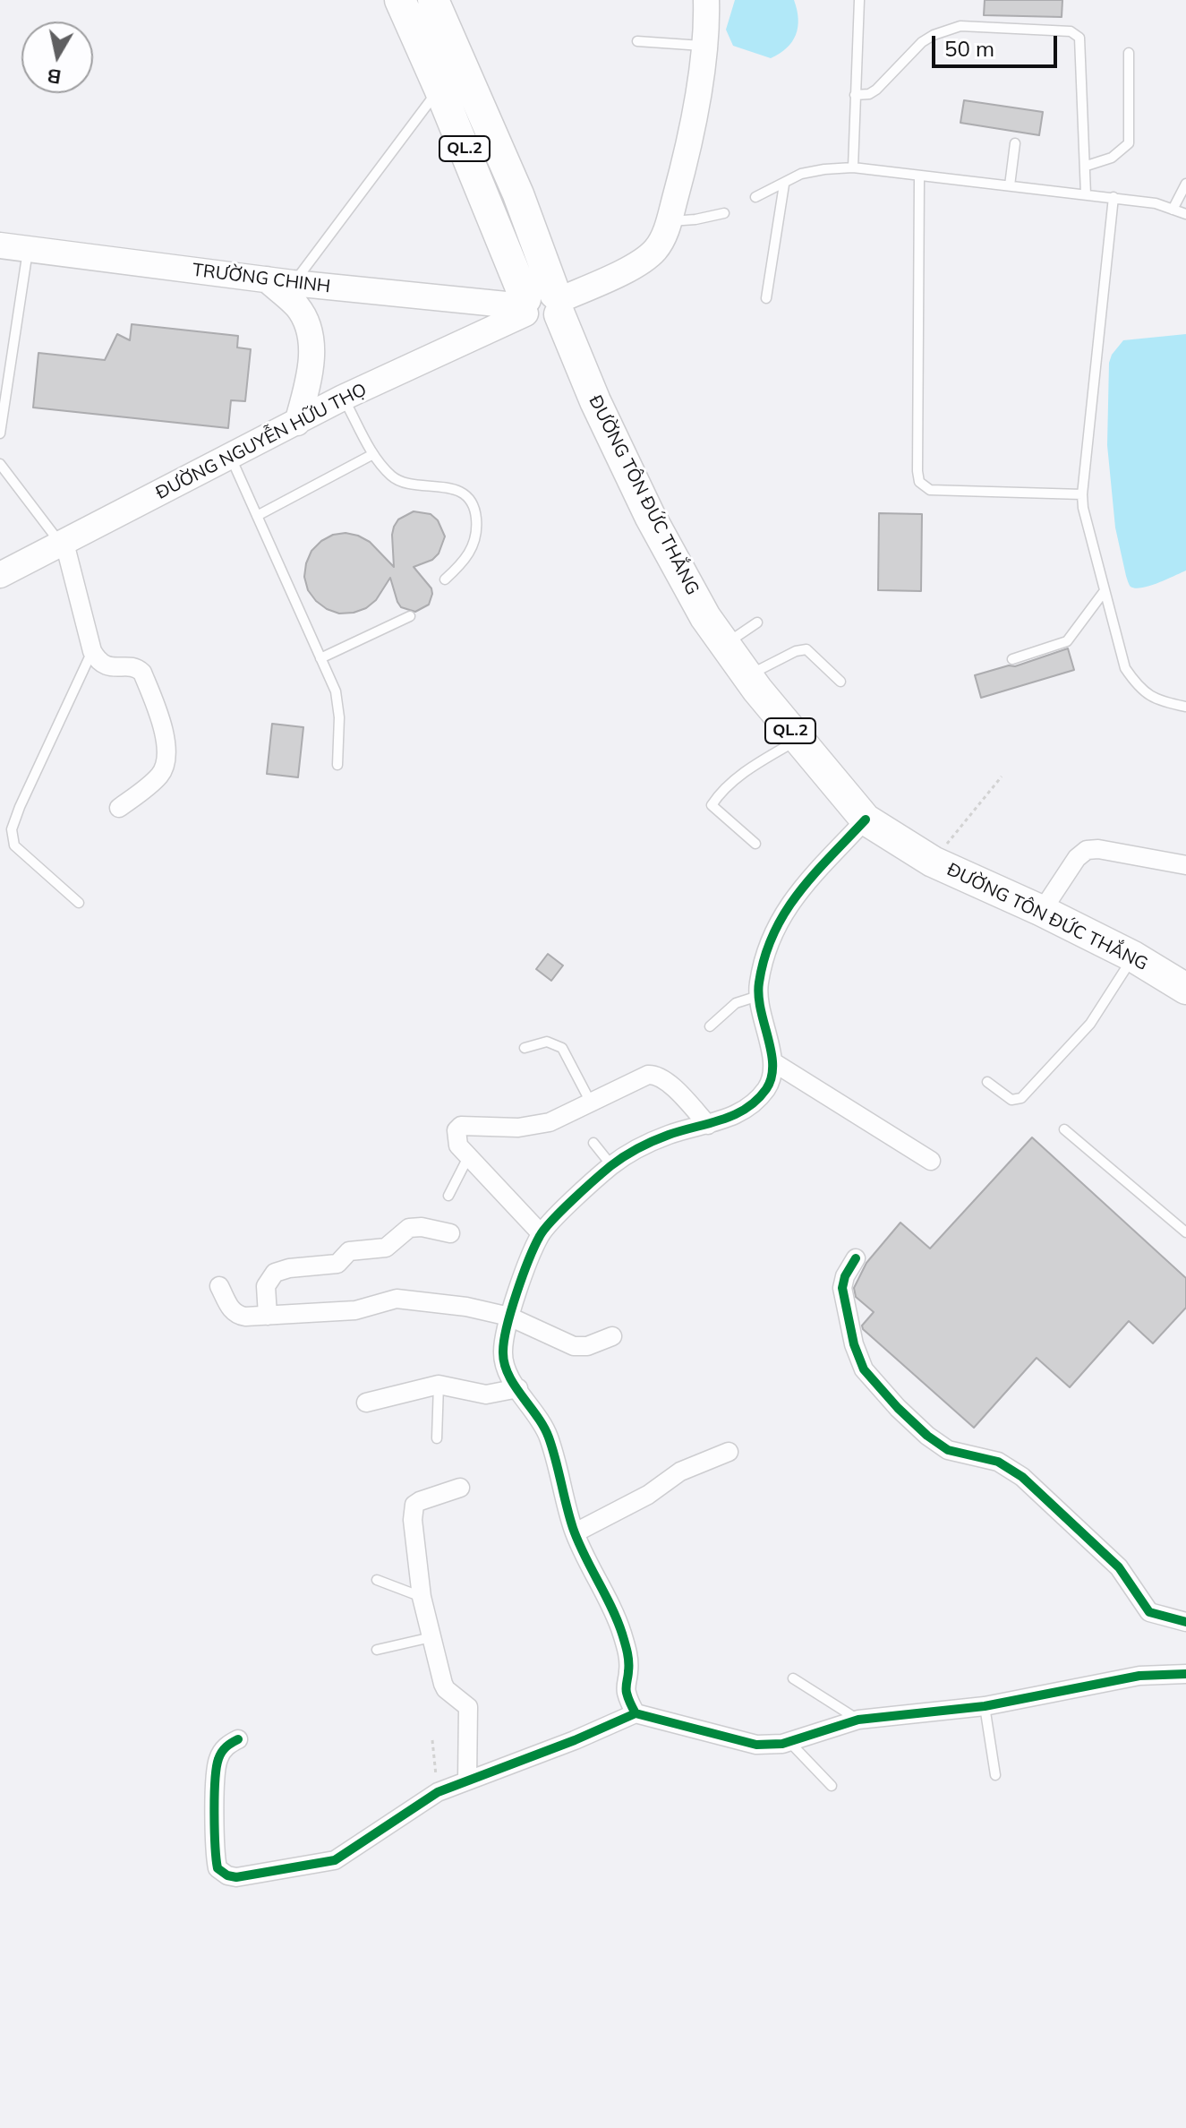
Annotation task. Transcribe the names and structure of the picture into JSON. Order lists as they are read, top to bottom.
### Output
{
  "streets": {
    "highway": ["QL.2", "ĐƯỜNG TÔN ĐỨC THẮNG"],
    "main road": ["TRƯỜNG CHINH", "ĐƯỜNG NGUYỄN HỮU THỌ"]
  },
  "crossings": [
    ["QL.2", "TRƯỜNG CHINH"],
    ["QL.2", "ĐƯỜNG NGUYỄN HỮU THỌ"],
    ["QL.2", "ĐƯỜNG TÔN ĐỨC THẮNG"],
    ["TRƯỜNG CHINH", "ĐƯỜNG NGUYỄN HỮU THỌ"]
  ],
  "scale_bar": "50 m",
  "north": "bottom"
}
